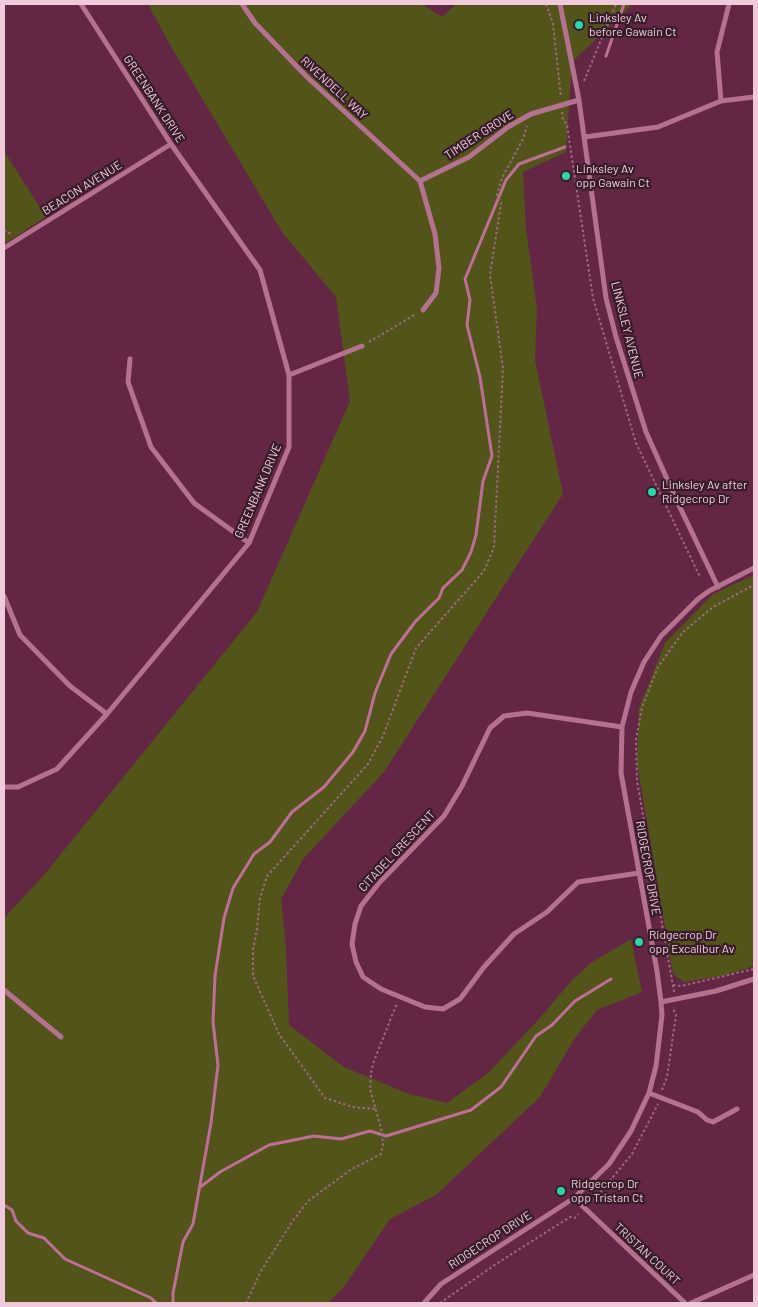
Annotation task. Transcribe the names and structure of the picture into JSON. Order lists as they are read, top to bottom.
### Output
{
  "streets": {
    "street": [
      "RIVENDELL WAY",
      "GREENBANK DRIVE",
      "TIMBER GROVE",
      "BEACON AVENUE",
      "LINKSLEY AVENUE",
      "CITADEL CRESCENT",
      "RIDGECROP DRIVE",
      "TRISTAN COURT"
    ]
  },
  "crossings": [
    ["RIVENDELL WAY", "TIMBER GROVE"],
    ["GREENBANK DRIVE", "BEACON AVENUE"],
    ["TIMBER GROVE", "LINKSLEY AVENUE"],
    ["LINKSLEY AVENUE", "RIDGECROP DRIVE"],
    ["CITADEL CRESCENT", "RIDGECROP DRIVE"],
    ["RIDGECROP DRIVE", "TRISTAN COURT"]
  ],
  "places": [
    "Linksley Av before Gawain Ct",
    "Linksley Av opp Gawain Ct",
    "Linksley Av after Ridgecrop Dr",
    "Ridgecrop Dr opp Excalibur Av",
    "Ridgecrop Dr opp Tristan Ct"
  ]
}
